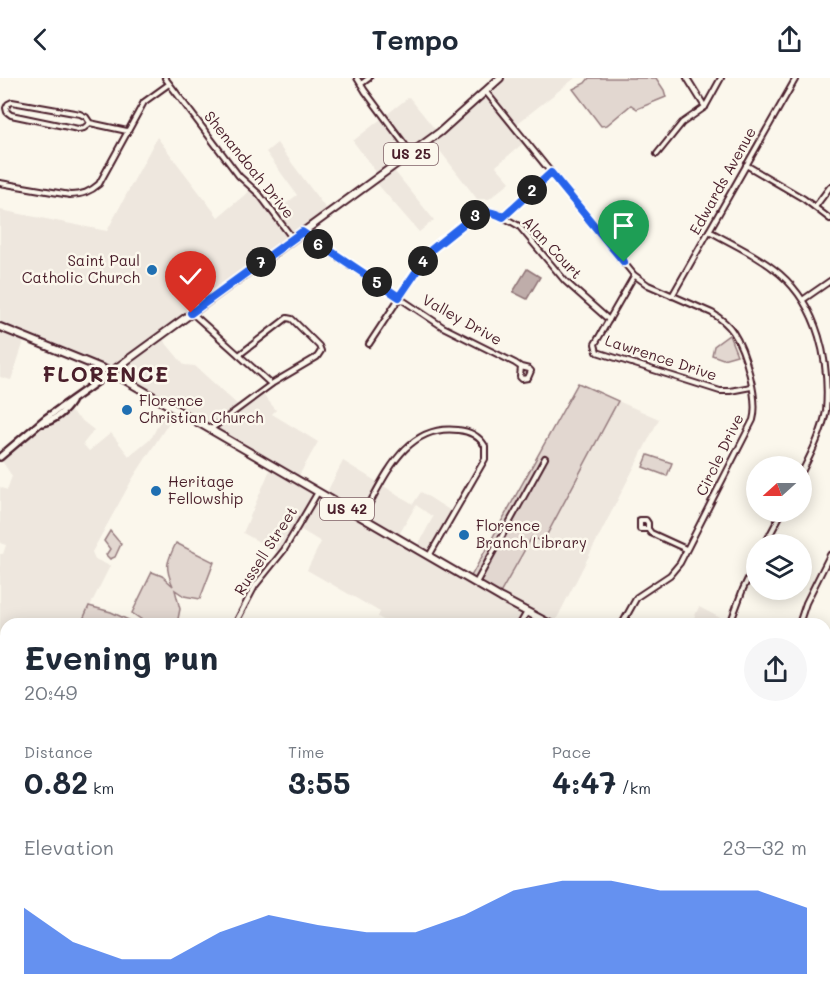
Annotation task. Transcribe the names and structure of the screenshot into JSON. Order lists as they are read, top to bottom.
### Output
{
  "streets": {
    "main road": ["US 25", "US 42"],
    "street": [
      "Shenandoah Drive",
      "Edwards Avenue",
      "Alan Court",
      "Valley Drive",
      "Lawrence Drive",
      "Circle Drive",
      "Russell Street"
    ]
  },
  "crossings": [
    ["US 25", "Shenandoah Drive"],
    ["US 25", "Valley Drive"],
    ["US 25", "Circle Drive"],
    ["US 25", "US 42"],
    ["Edwards Avenue", "Circle Drive"],
    ["Alan Court", "Lawrence Drive"],
    ["Lawrence Drive", "Circle Drive"],
    ["US 42", "Russell Street"]
  ],
  "districts": ["FLORENCE"],
  "places": [
    "Saint Paul Catholic Church",
    "Florence Christian Church",
    "Heritage Fellowship",
    "Florence Branch Library"
  ],
  "north": "left",
  "page": {
    "header": "Tempo",
    "pins": [
      "2",
      "3",
      "6",
      "4",
      "7",
      "5"
    ],
    "heading": ["Evening run", "20:49"],
    "stats": [
      ["Distance", "0.82 km"],
      ["Time", "3:55"],
      ["Pace", "4:47 /km"]
    ],
    "chart": ["Elevation", "23–32 m"]
  }
}
